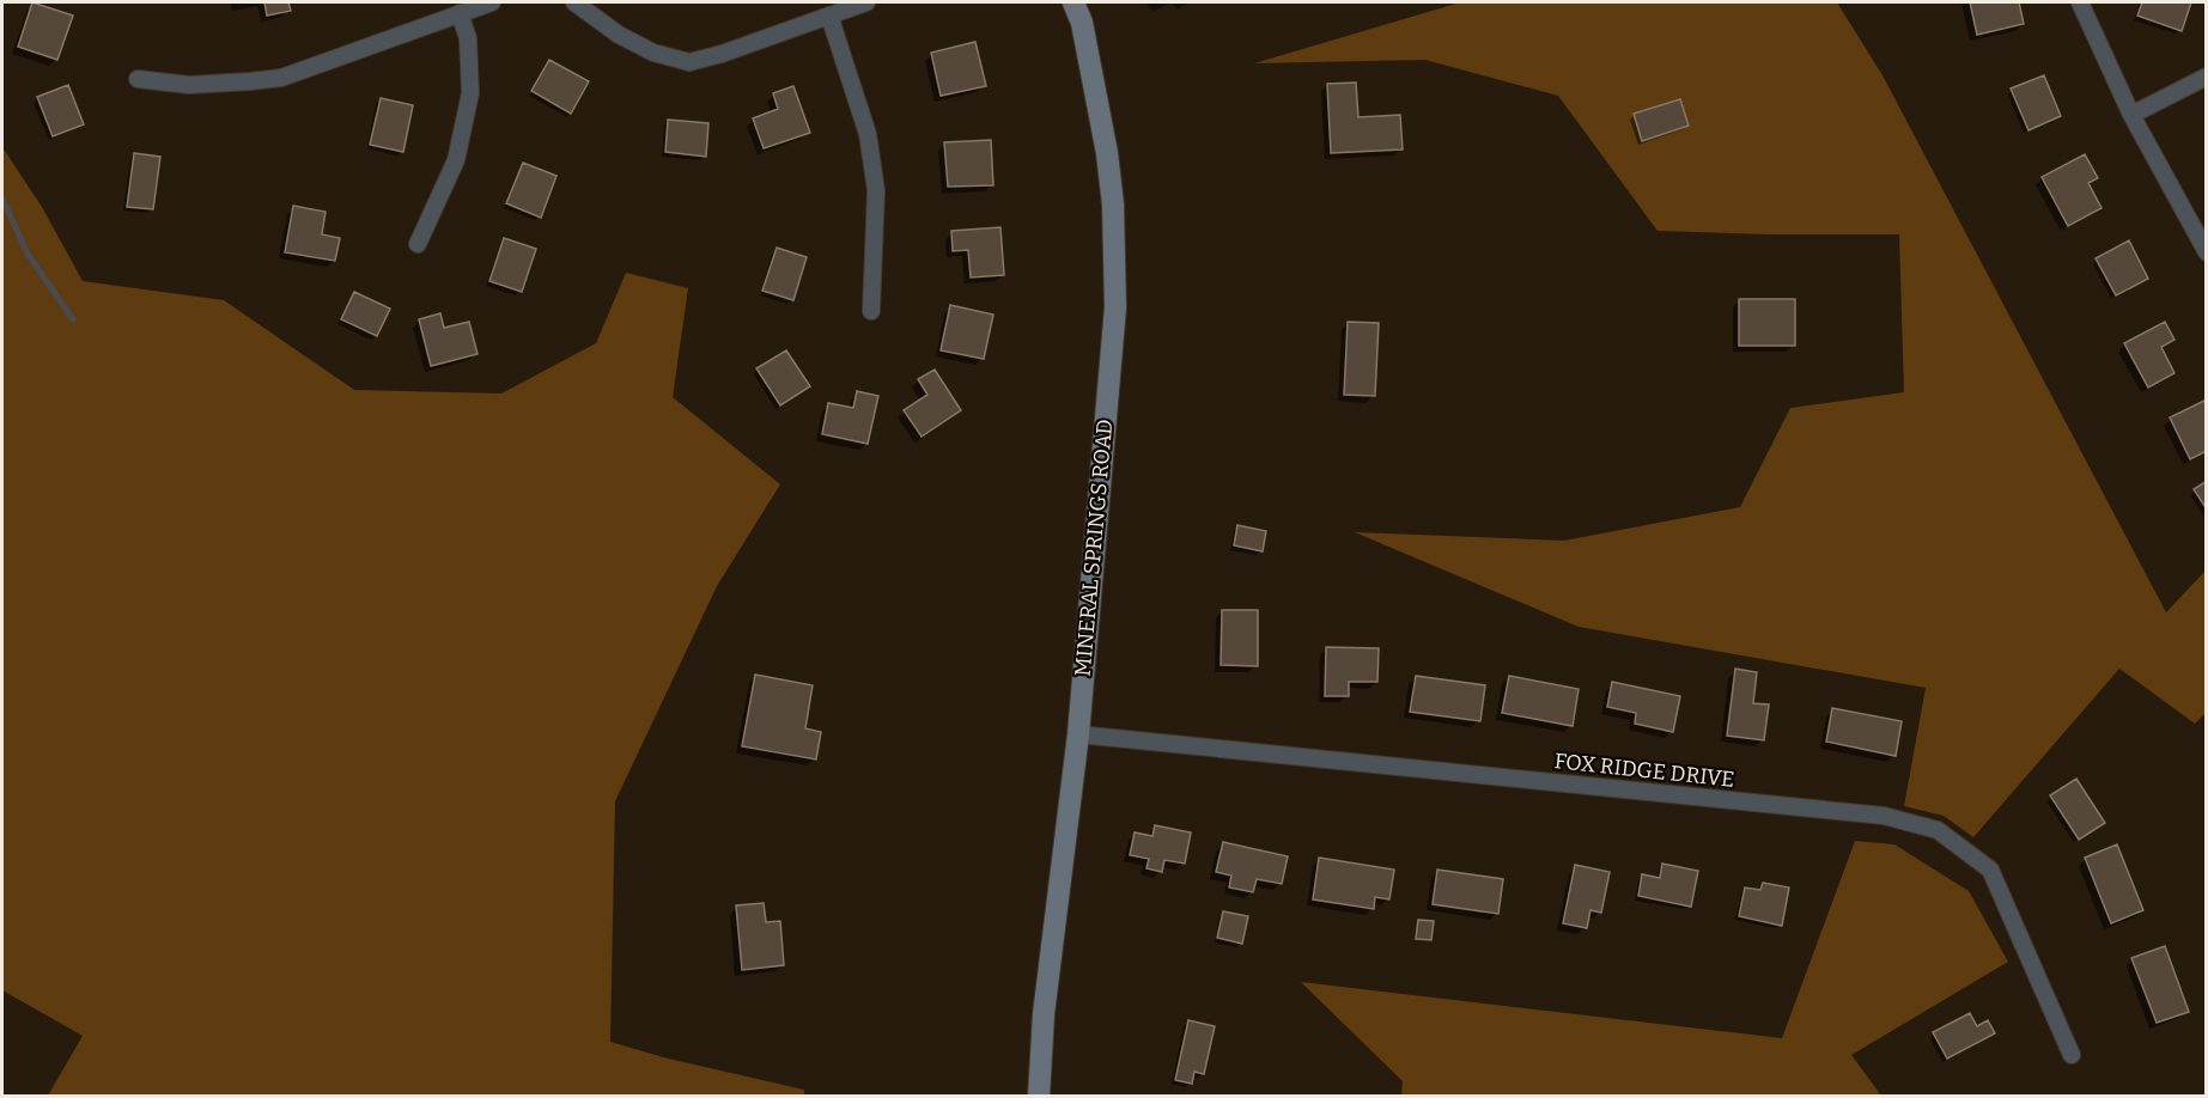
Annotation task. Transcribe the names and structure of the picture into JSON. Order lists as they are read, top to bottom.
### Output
{
  "streets": {
    "street": ["MINERAL SPRINGS ROAD", "FOX RIDGE DRIVE"]
  },
  "crossings": [
    ["MINERAL SPRINGS ROAD", "FOX RIDGE DRIVE"]
  ]
}
